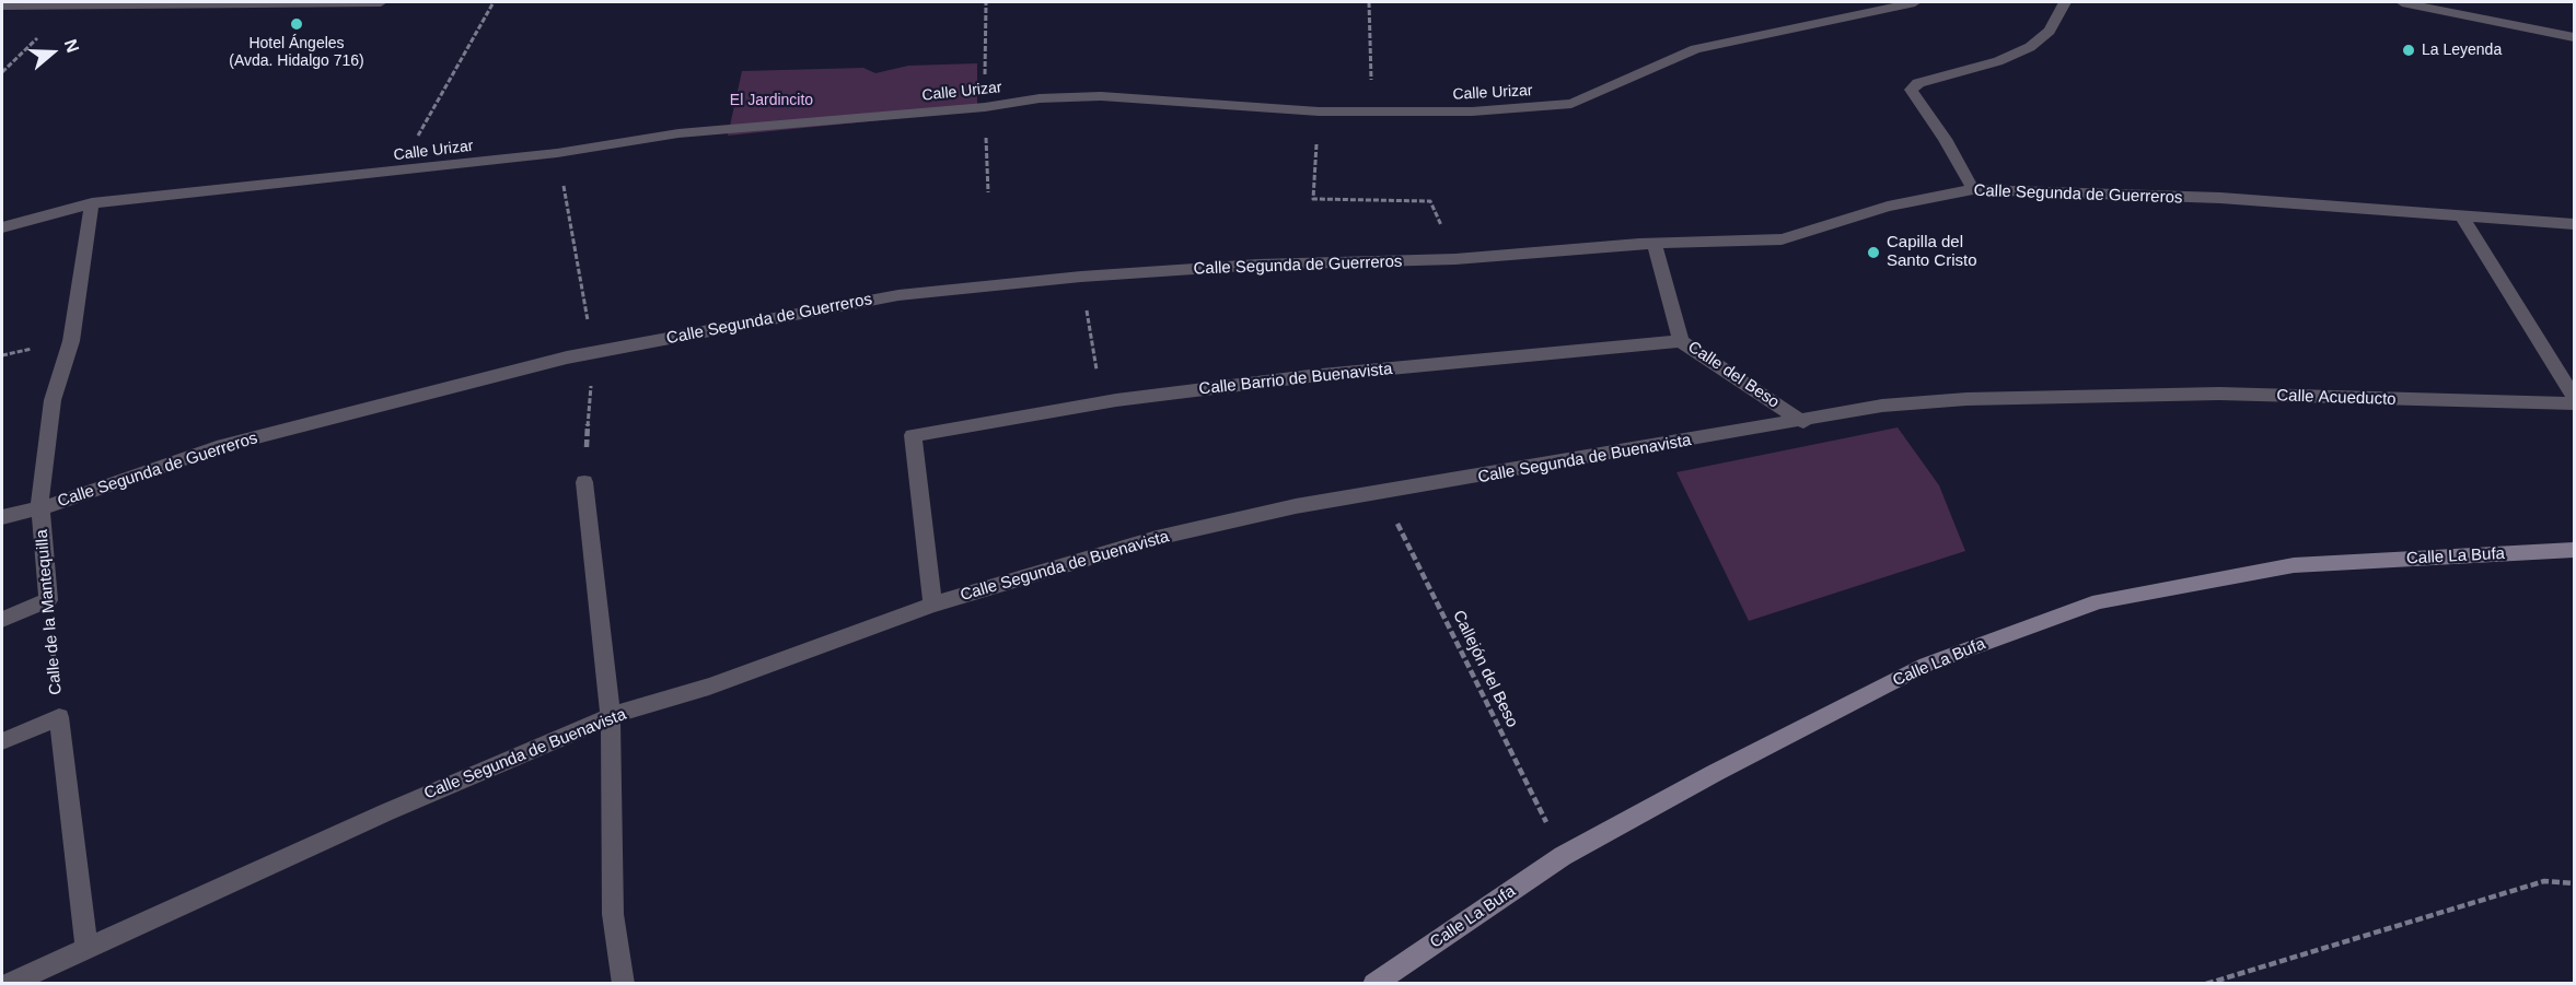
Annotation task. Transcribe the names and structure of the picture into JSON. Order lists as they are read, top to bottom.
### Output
{
  "streets": {
    "main road": ["Calle La Bufa"],
    "street": [
      "Calle Urizar",
      "Calle Segunda de Guerreros",
      "Calle del Beso",
      "Calle Barrio de Buenavista",
      "Calle Acueducto",
      "Calle Segunda de Buenavista",
      "Calle de la Mantequilla"
    ],
    "path": ["Callejón del Beso"]
  },
  "crossings": [
    ["Calle Urizar", "Calle de la Mantequilla"],
    ["Calle Segunda de Guerreros", "Calle del Beso"],
    ["Calle Segunda de Guerreros", "Calle de la Mantequilla"],
    ["Calle del Beso", "Calle Barrio de Buenavista"],
    ["Calle del Beso", "Calle Segunda de Buenavista"],
    ["Calle Barrio de Buenavista", "Calle Segunda de Buenavista"],
    ["Calle Acueducto", "Calle Segunda de Buenavista"],
    ["Calle Segunda de Buenavista", "Calle de la Mantequilla"],
    ["Calle Segunda de Buenavista", "Callejón del Beso"],
    ["Calle La Bufa", "Callejón del Beso"]
  ],
  "parks": ["El Jardincito"],
  "places": ["Hotel Ángeles (Avda. Hidalgo 716)", "La Leyenda", "Capilla del Santo Cristo"],
  "north": "right"
}
